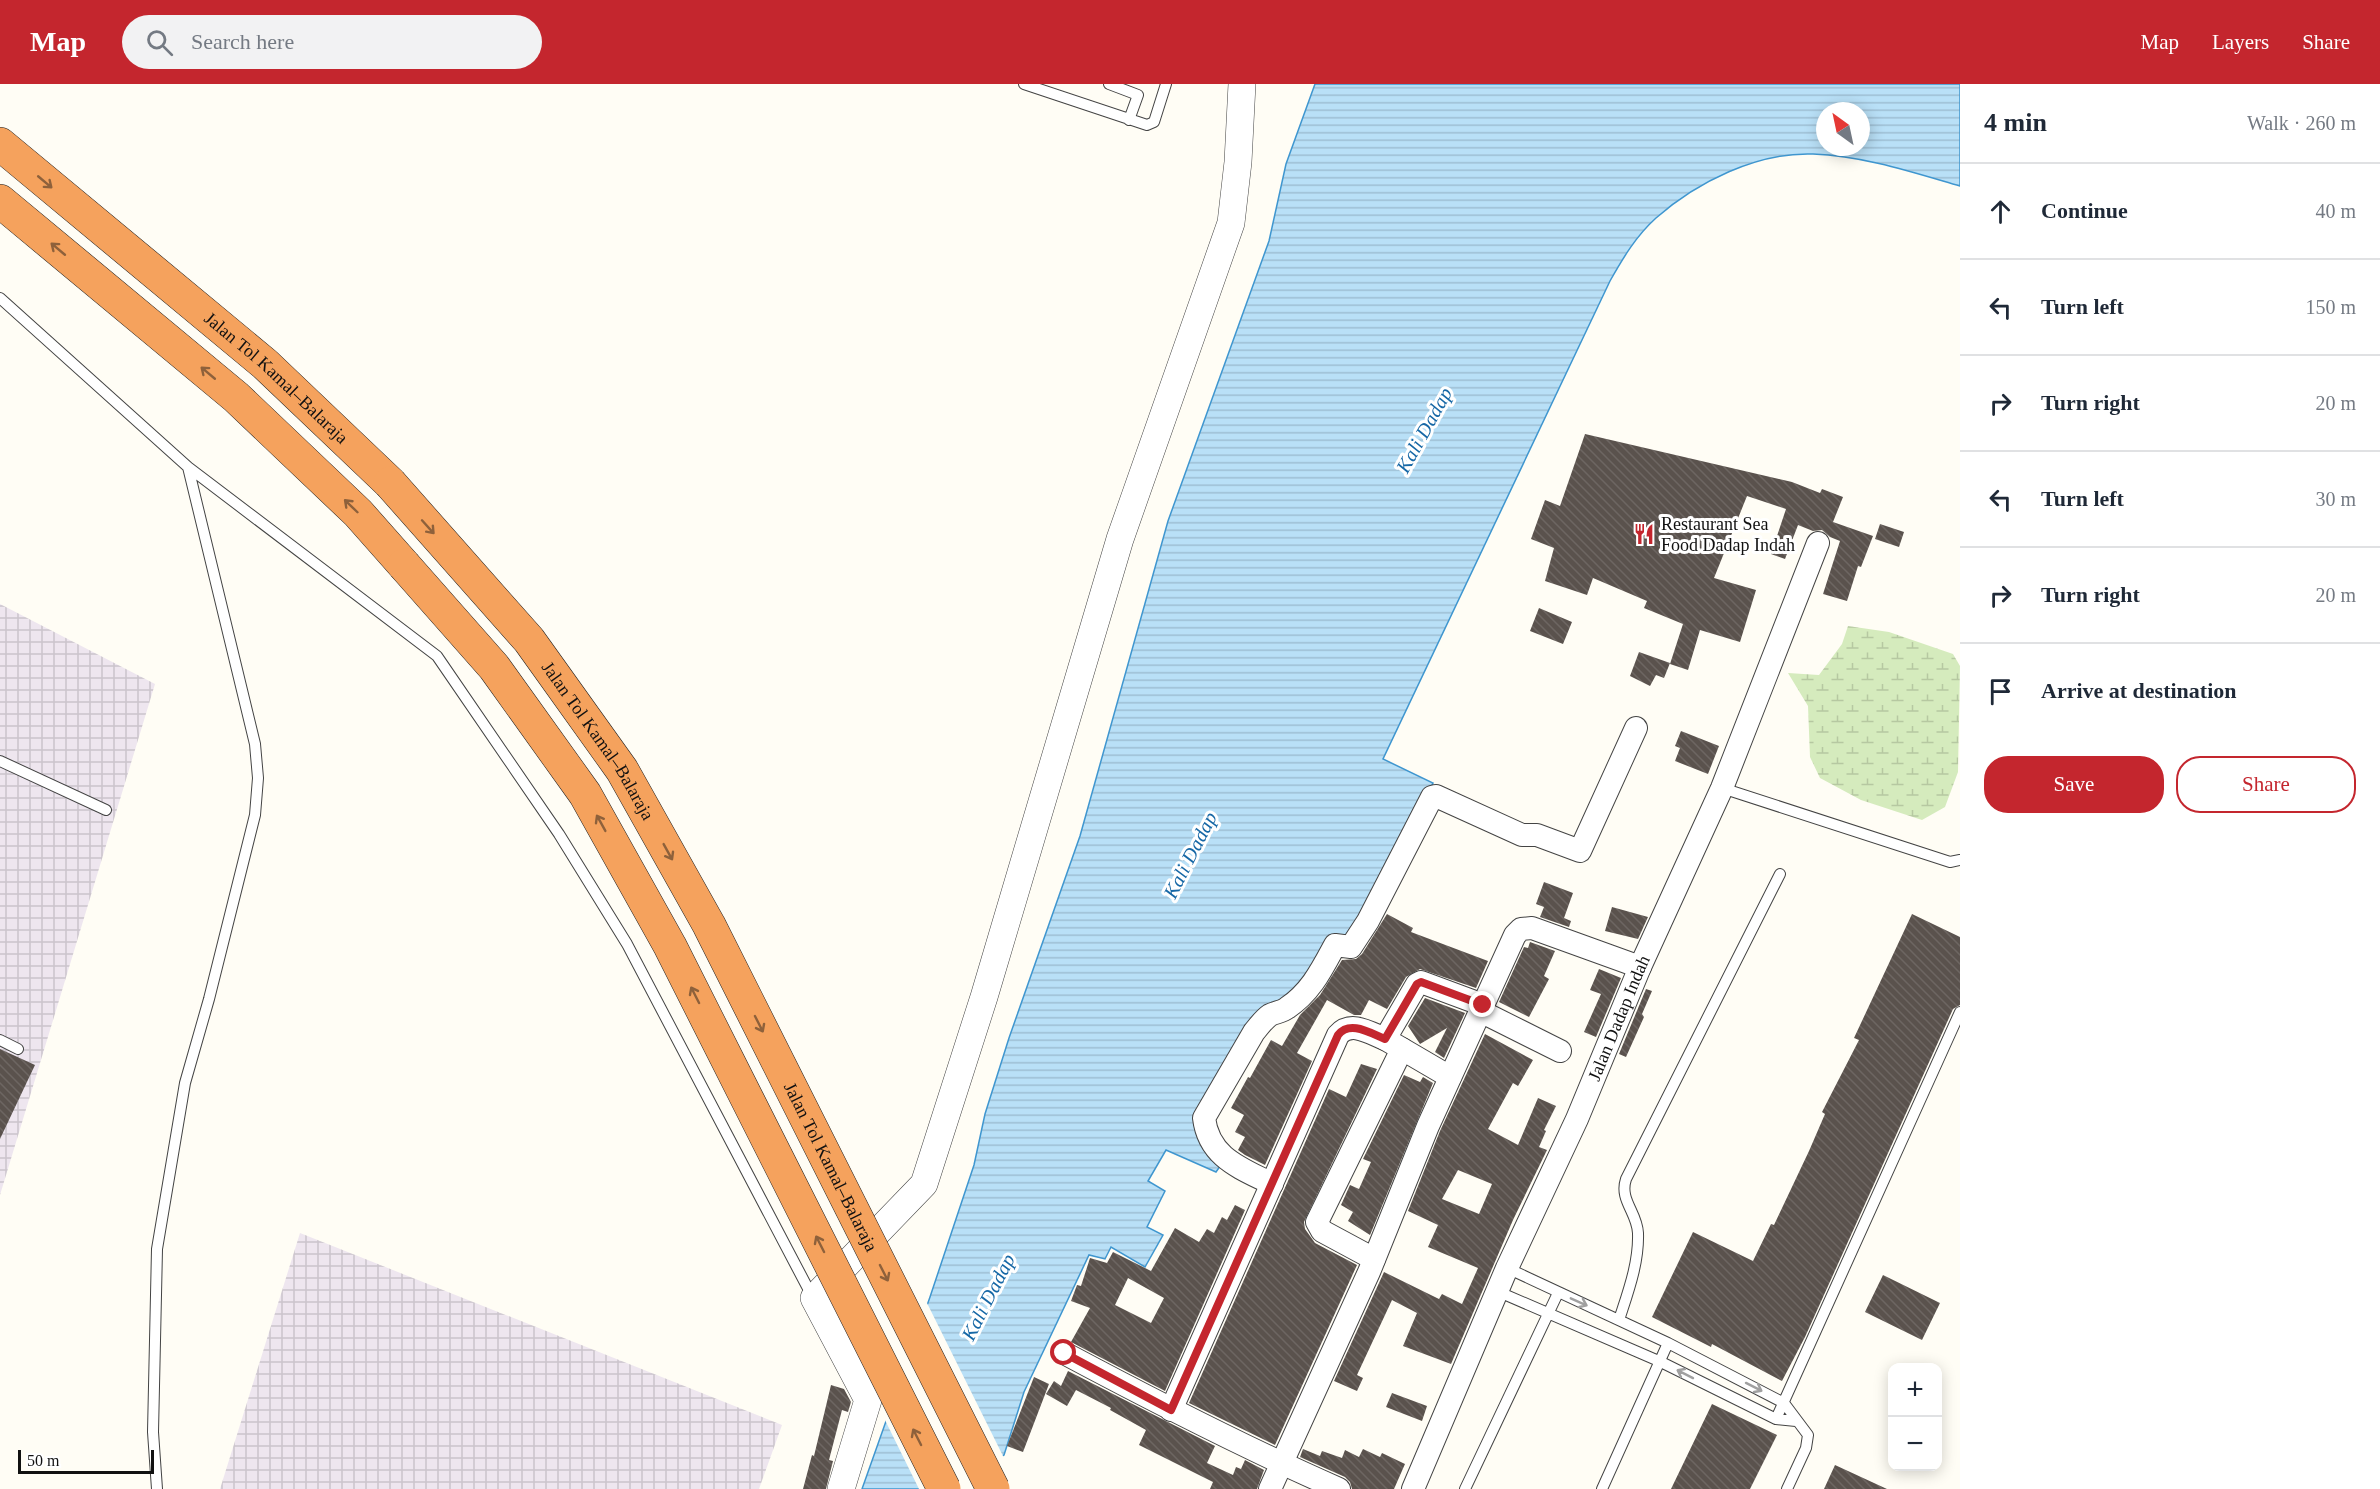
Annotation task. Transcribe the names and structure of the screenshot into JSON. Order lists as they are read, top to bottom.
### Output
{
  "streets": {
    "highway": ["Jalan Tol Kamal–Balaraja"],
    "street": ["Jalan Dadap Indah"]
  },
  "water": ["Kali Dadap"],
  "places": {
    "restaurant": ["Restaurant Sea Food Dadap Indah"]
  },
  "scale_bar": "50 m",
  "north": "top left",
  "page": {
    "header": "Map",
    "search": "Search here",
    "nav": ["Map", "Layers", "Share"],
    "heading": ["4 min", "Walk · 260 m"],
    "list": [
      ["Continue", "40 m"],
      ["Turn left", "150 m"],
      ["Turn right", "20 m"],
      ["Turn left", "30 m"],
      ["Turn right", "20 m"],
      "Arrive at destination"
    ],
    "buttons": ["Save", "Share"],
    "map_buttons": ["+", "−"],
    "scale": "50 m"
  }
}
